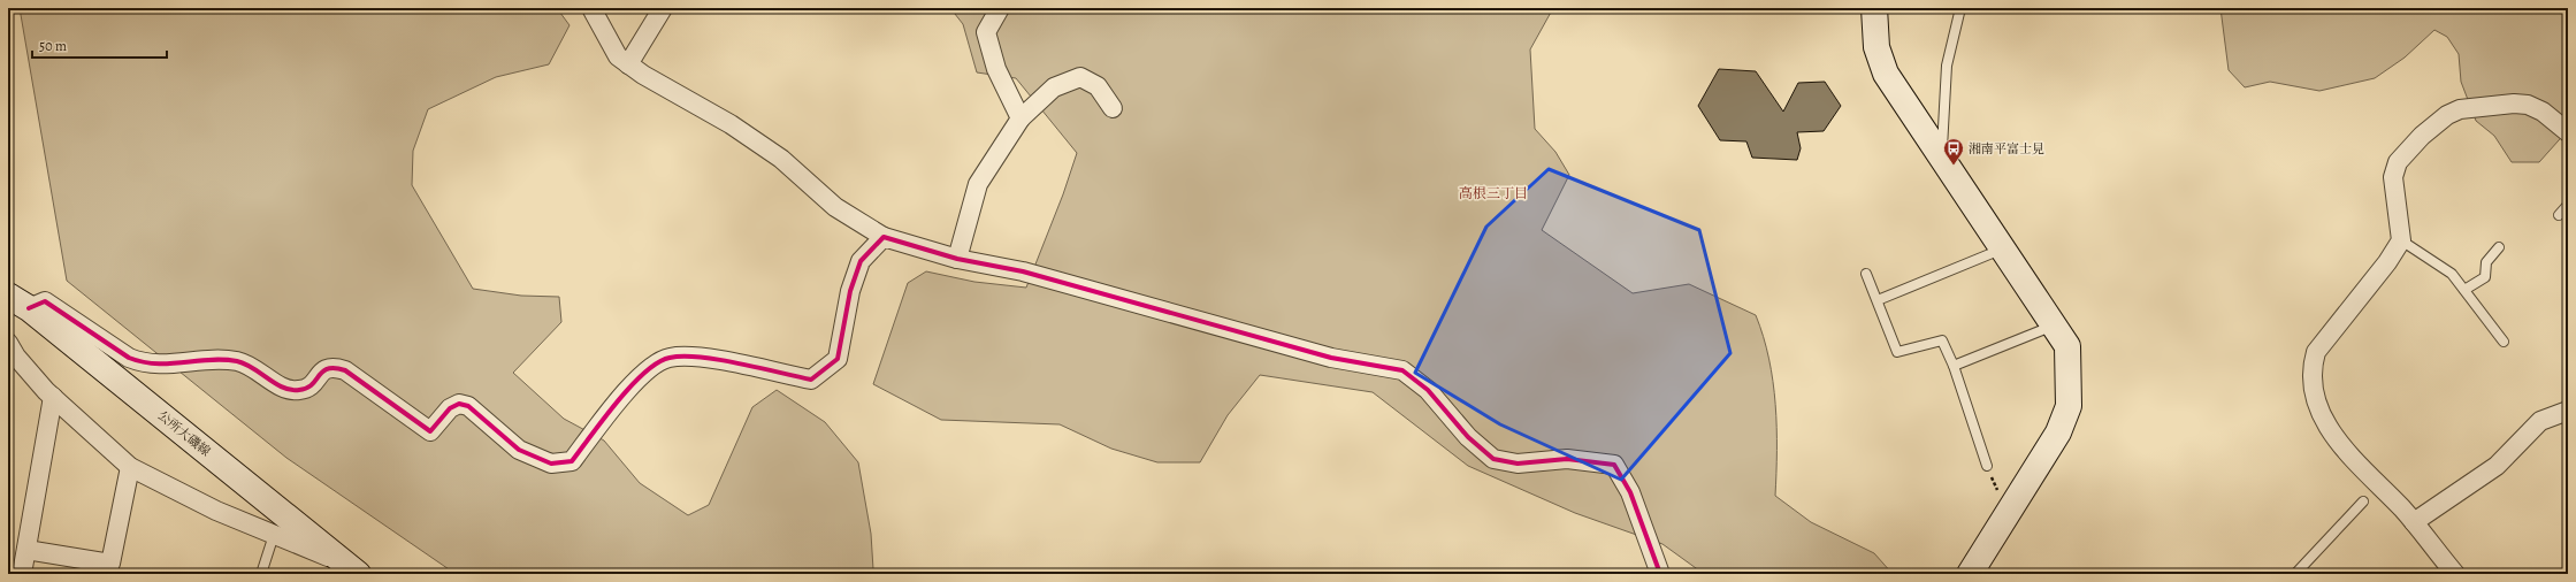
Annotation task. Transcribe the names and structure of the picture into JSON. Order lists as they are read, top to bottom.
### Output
{
  "streets": {
    "street": ["公所大磯線"]
  },
  "districts": ["高根三丁目"],
  "places": {
    "bus stop": ["湘南平富士見"]
  },
  "scale_bar": "50 m"
}
